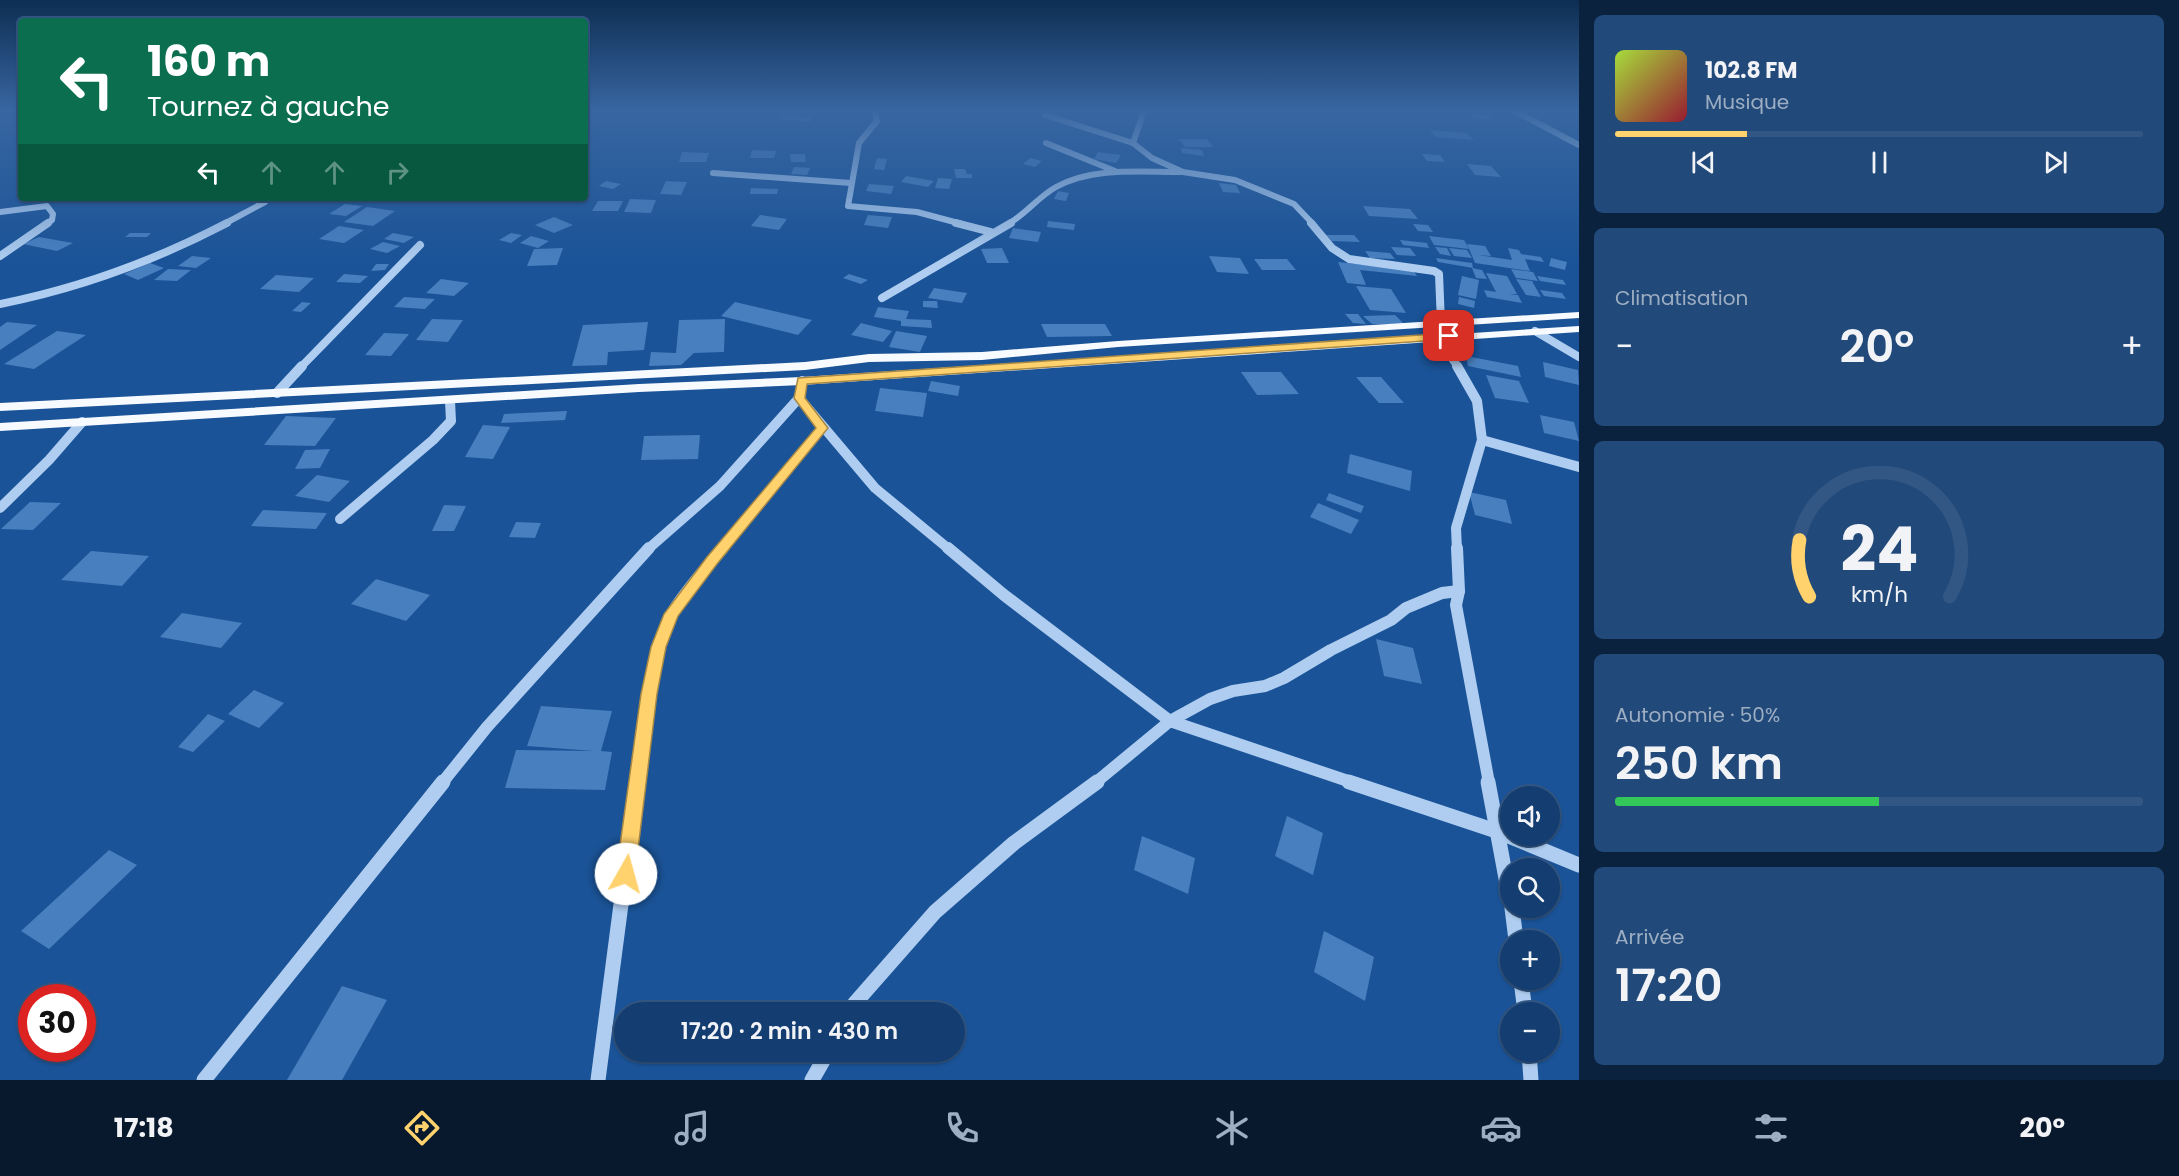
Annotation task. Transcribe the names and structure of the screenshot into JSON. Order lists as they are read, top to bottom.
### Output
{
  "page": {
    "turn": ["160 m", "Tournez à gauche"],
    "song": ["102.8 FM", "Musique"],
    "tile": [
      "Climatisation",
      ["Autonomie · 50%", "250 km"],
      ["Arrivée", "17:20"]
    ],
    "heat": ["−", "20°", "+"],
    "map_buttons": ["+", "−"],
    "limit": "30",
    "trip": "17:20 · 2 min · 430 m",
    "tabs": ["17:18", "20°"],
    "gauge": ["24", "km/h"]
  }
}
